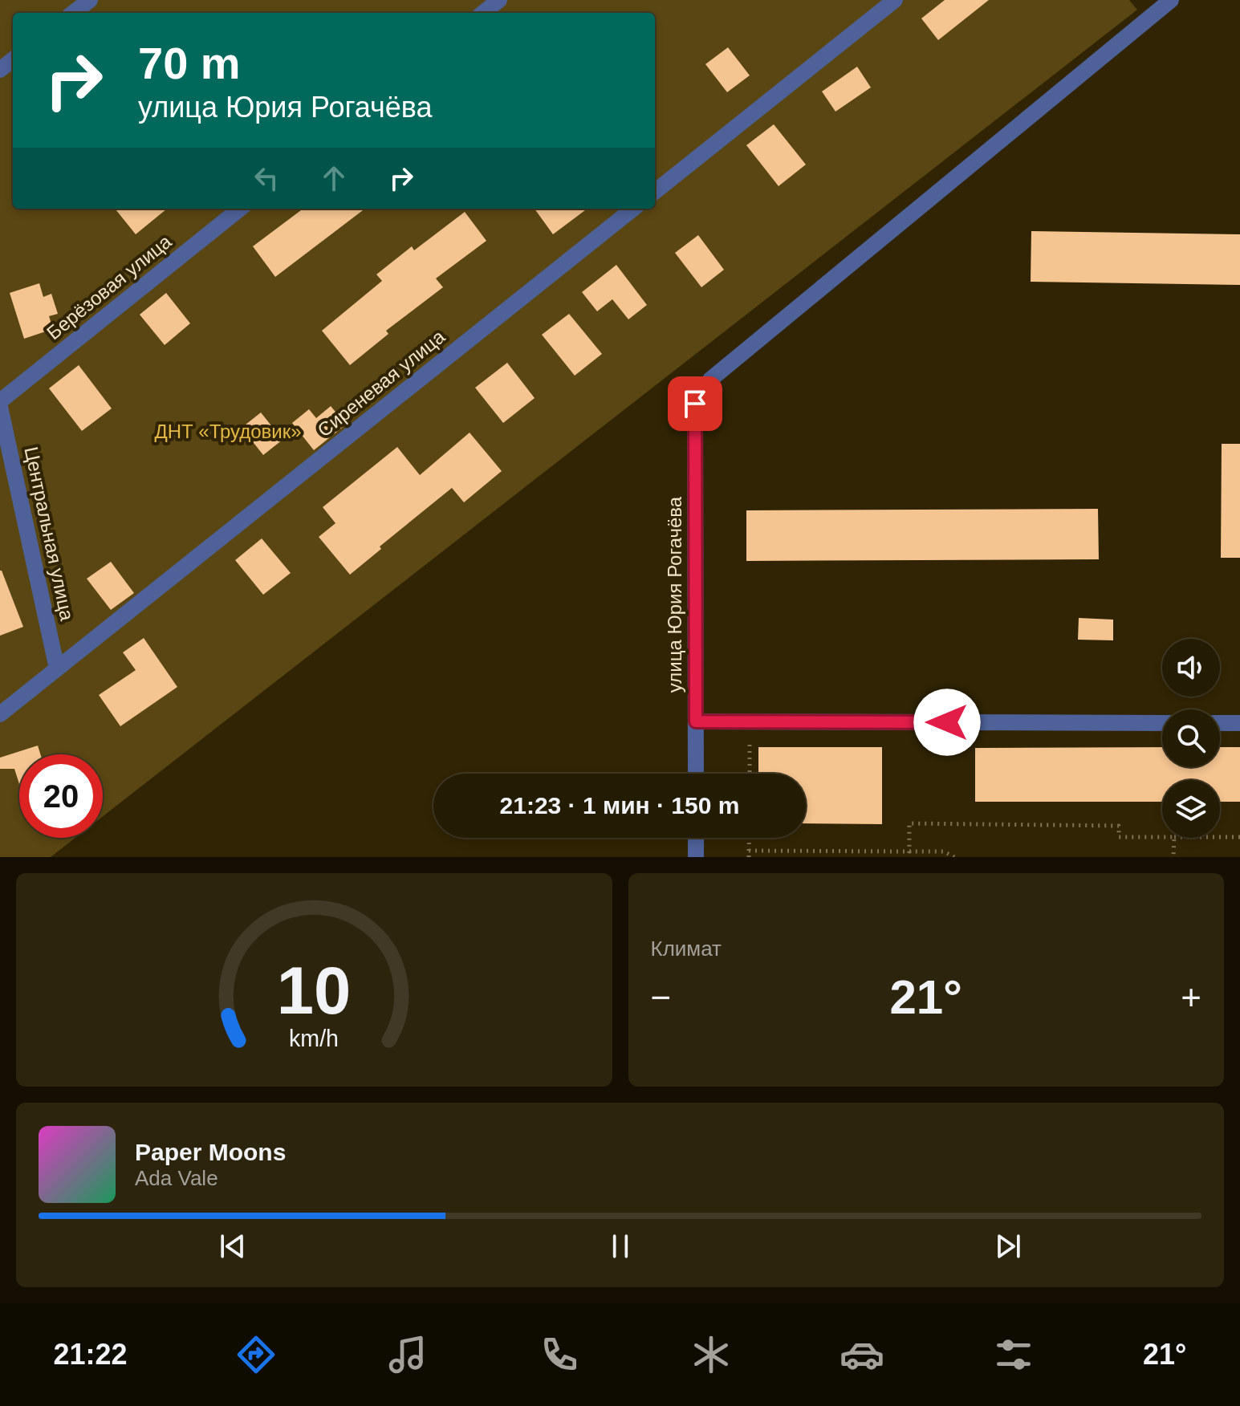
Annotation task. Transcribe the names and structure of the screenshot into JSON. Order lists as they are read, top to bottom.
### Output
{
  "streets": {
    "street": [
      "Берёзовая улица",
      "Сиреневая улица",
      "Центральная улица",
      "улица Юрия Рогачёва"
    ]
  },
  "crossings": [
    ["Сиреневая улица", "Центральная улица"]
  ],
  "parks": ["ДНТ «Трудовик»"],
  "page": {
    "turn": ["70 m", "улица Юрия Рогачёва"],
    "limit": "20",
    "trip": "21:23 · 1 мин · 150 m",
    "tile": "Климат",
    "heat": ["−", "21°", "+"],
    "song": ["Paper Moons", "Ada Vale"],
    "tabs": ["21:22", "21°"],
    "gauge": ["10", "km/h"]
  }
}
